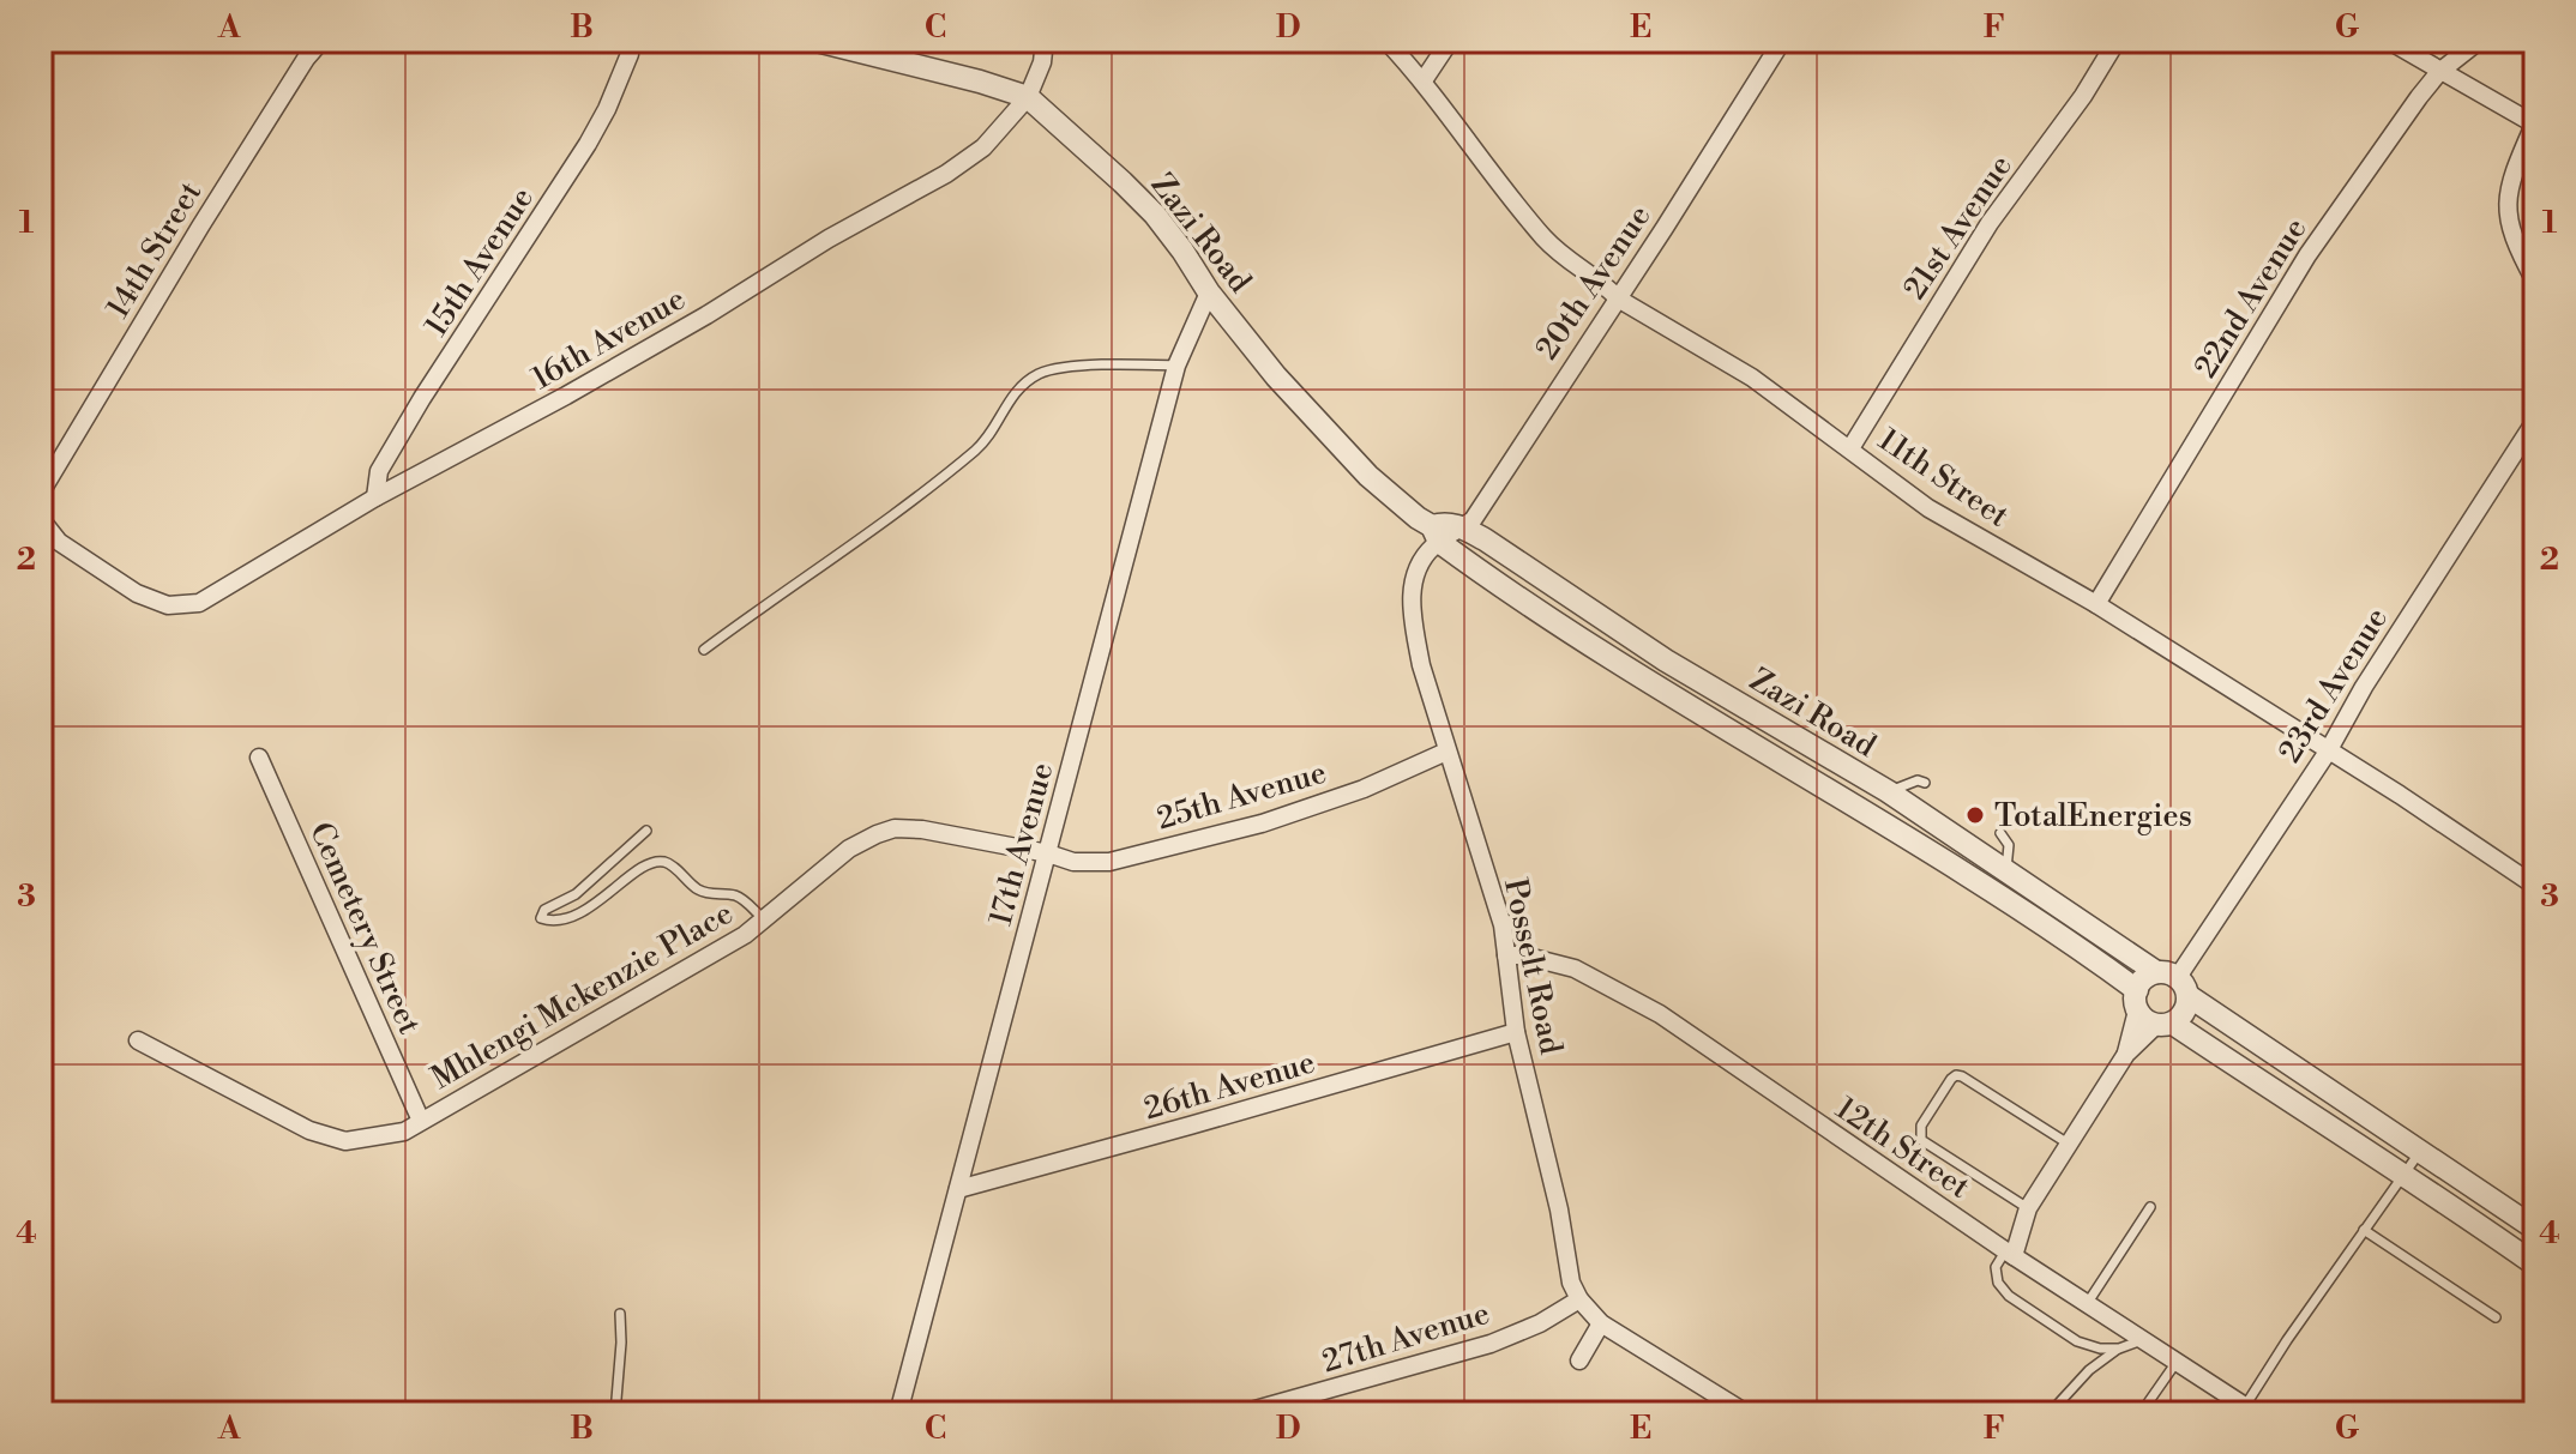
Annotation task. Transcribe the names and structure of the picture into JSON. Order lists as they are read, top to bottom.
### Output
{
  "streets": {
    "street": [
      "21st Avenue",
      "Zazi Road",
      "14th Street",
      "15th Avenue",
      "20th Avenue",
      "22nd Avenue",
      "16th Avenue",
      "11th Street",
      "23rd Avenue",
      "25th Avenue",
      "17th Avenue",
      "Cemetery Street",
      "Posselt Road",
      "Mhlengi Mckenzie Place",
      "26th Avenue",
      "12th Street",
      "27th Avenue"
    ]
  },
  "crossings": [
    ["21st Avenue", "11th Street"],
    ["Zazi Road", "20th Avenue"],
    ["Zazi Road", "16th Avenue"],
    ["Zazi Road", "23rd Avenue"],
    ["Zazi Road", "17th Avenue"],
    ["Zazi Road", "Posselt Road"],
    ["15th Avenue", "16th Avenue"],
    ["20th Avenue", "11th Street"],
    ["22nd Avenue", "11th Street"],
    ["11th Street", "23rd Avenue"],
    ["25th Avenue", "17th Avenue"],
    ["25th Avenue", "Posselt Road"],
    ["25th Avenue", "Mhlengi Mckenzie Place"],
    ["17th Avenue", "Mhlengi Mckenzie Place"],
    ["17th Avenue", "26th Avenue"],
    ["Cemetery Street", "Mhlengi Mckenzie Place"],
    ["Posselt Road", "26th Avenue"],
    ["Posselt Road", "12th Street"],
    ["Posselt Road", "27th Avenue"]
  ],
  "places": ["TotalEnergies"],
  "grid": {
    "columns": [
      "A",
      "B",
      "C",
      "D",
      "E",
      "F",
      "G"
    ],
    "rows": [
      "1",
      "2",
      "3",
      "4"
    ]
  }
}
